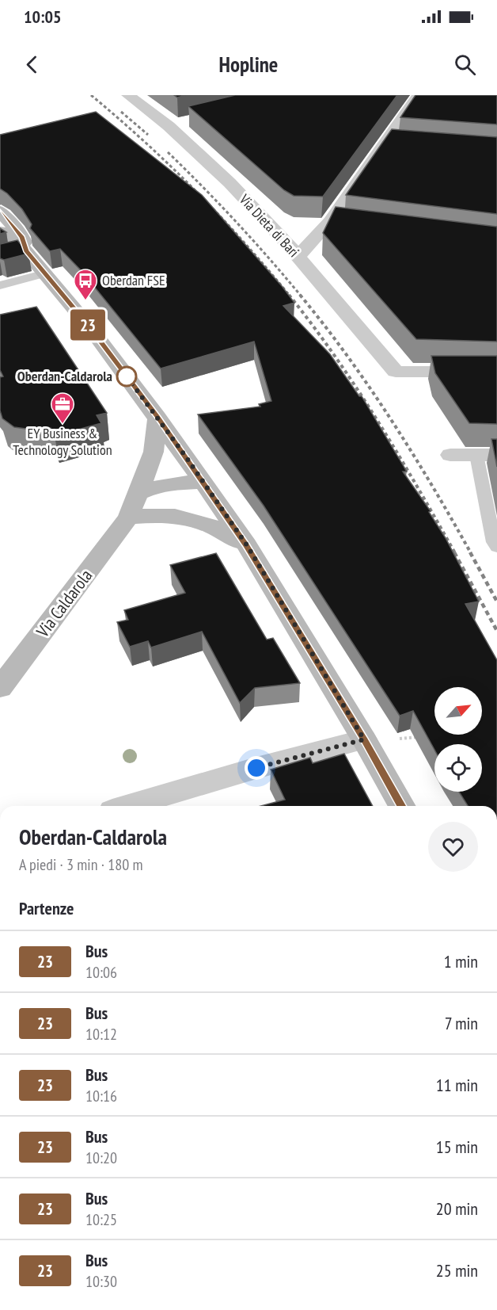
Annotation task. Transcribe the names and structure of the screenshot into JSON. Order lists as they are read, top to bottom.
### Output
{
  "streets": {
    "main road": ["Via Caldarola"],
    "street": ["Via Dieta di Bari"]
  },
  "places": {
    "bus stop": ["Oberdan FSE"],
    "other": ["Oberdan-Caldarola"],
    "office": ["EY Business & Technology Solution"]
  },
  "lines": ["bus line 23"],
  "north": "top right",
  "page": {
    "status": "10:05",
    "header": "Hopline",
    "on_map": "23",
    "heading": [
      ["Oberdan-Caldarola", "A piedi · 3 min · 180 m"],
      "Partenze"
    ],
    "list": [
      {
        "mark": "23",
        "name": "Bus",
        "note": "10:06",
        "value": "1 min"
      },
      {
        "mark": "23",
        "name": "Bus",
        "note": "10:12",
        "value": "7 min"
      },
      {
        "mark": "23",
        "name": "Bus",
        "note": "10:16",
        "value": "11 min"
      },
      {
        "mark": "23",
        "name": "Bus",
        "note": "10:20",
        "value": "15 min"
      },
      {
        "mark": "23",
        "name": "Bus",
        "note": "10:25",
        "value": "20 min"
      },
      {
        "mark": "23",
        "name": "Bus",
        "note": "10:30",
        "value": "25 min"
      }
    ]
  }
}
